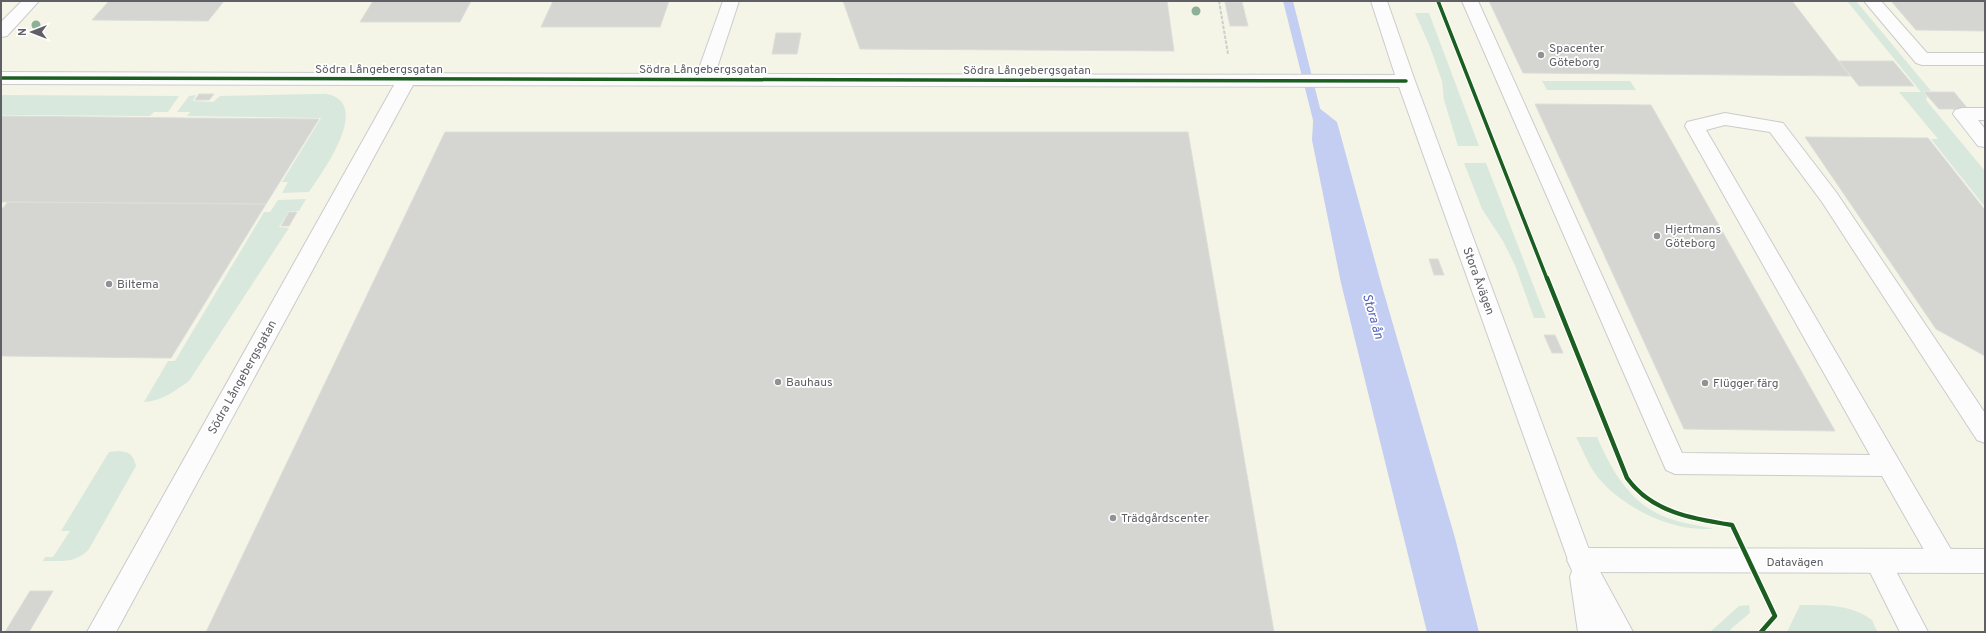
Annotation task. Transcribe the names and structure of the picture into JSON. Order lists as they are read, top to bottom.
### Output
{
  "streets": {
    "street": ["Södra Långebergsgatan", "Stora Åvägen", "Datavägen"]
  },
  "crossings": [
    ["Södra Långebergsgatan", "Stora Åvägen"],
    ["Stora Åvägen", "Datavägen"]
  ],
  "water": ["Stora ån"],
  "places": [
    "Spacenter Göteborg",
    "Hjertmans Göteborg",
    "Biltema",
    "Bauhaus",
    "Flügger färg",
    "Trädgårdscenter"
  ],
  "north": "left"
}
